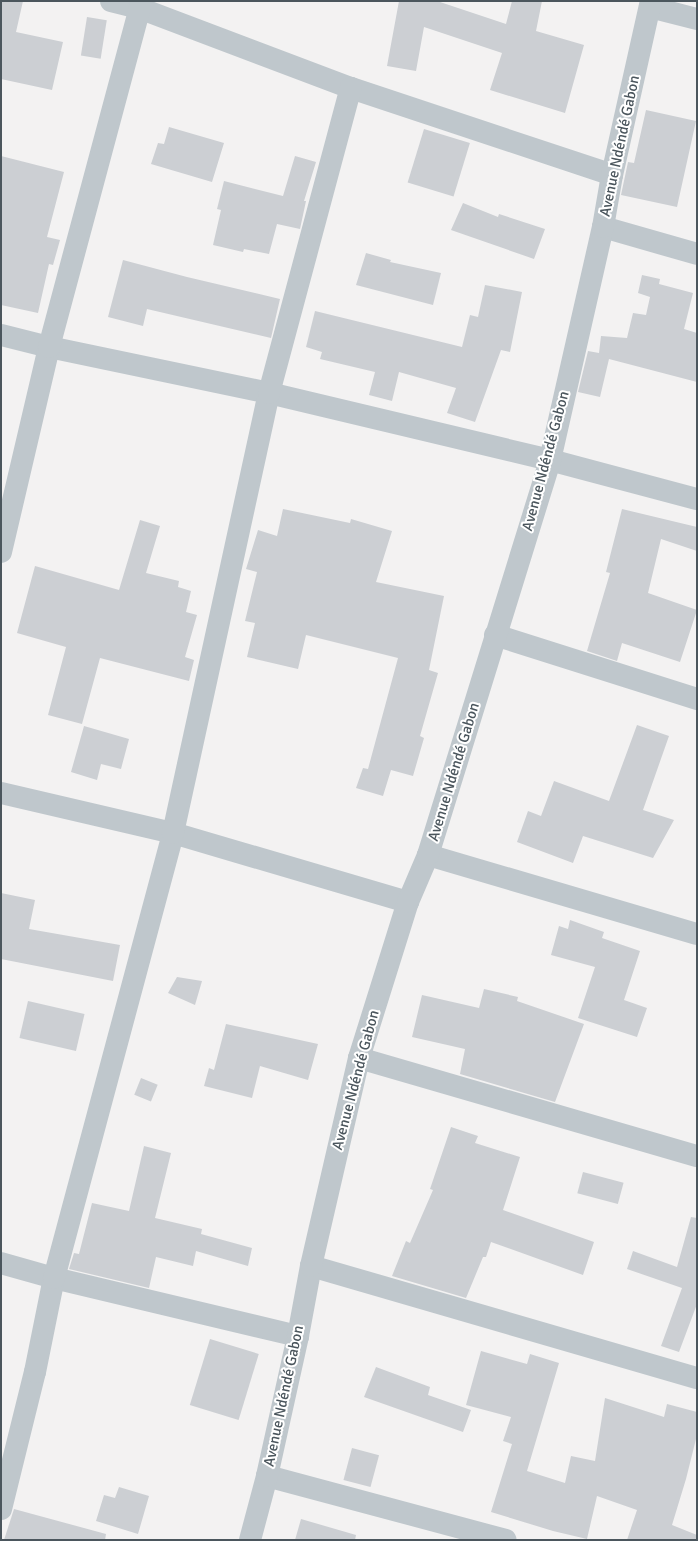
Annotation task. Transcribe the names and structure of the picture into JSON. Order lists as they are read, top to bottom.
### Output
{
  "streets": {
    "street": ["Avenue Ndéndé Gabon"]
  }
}
